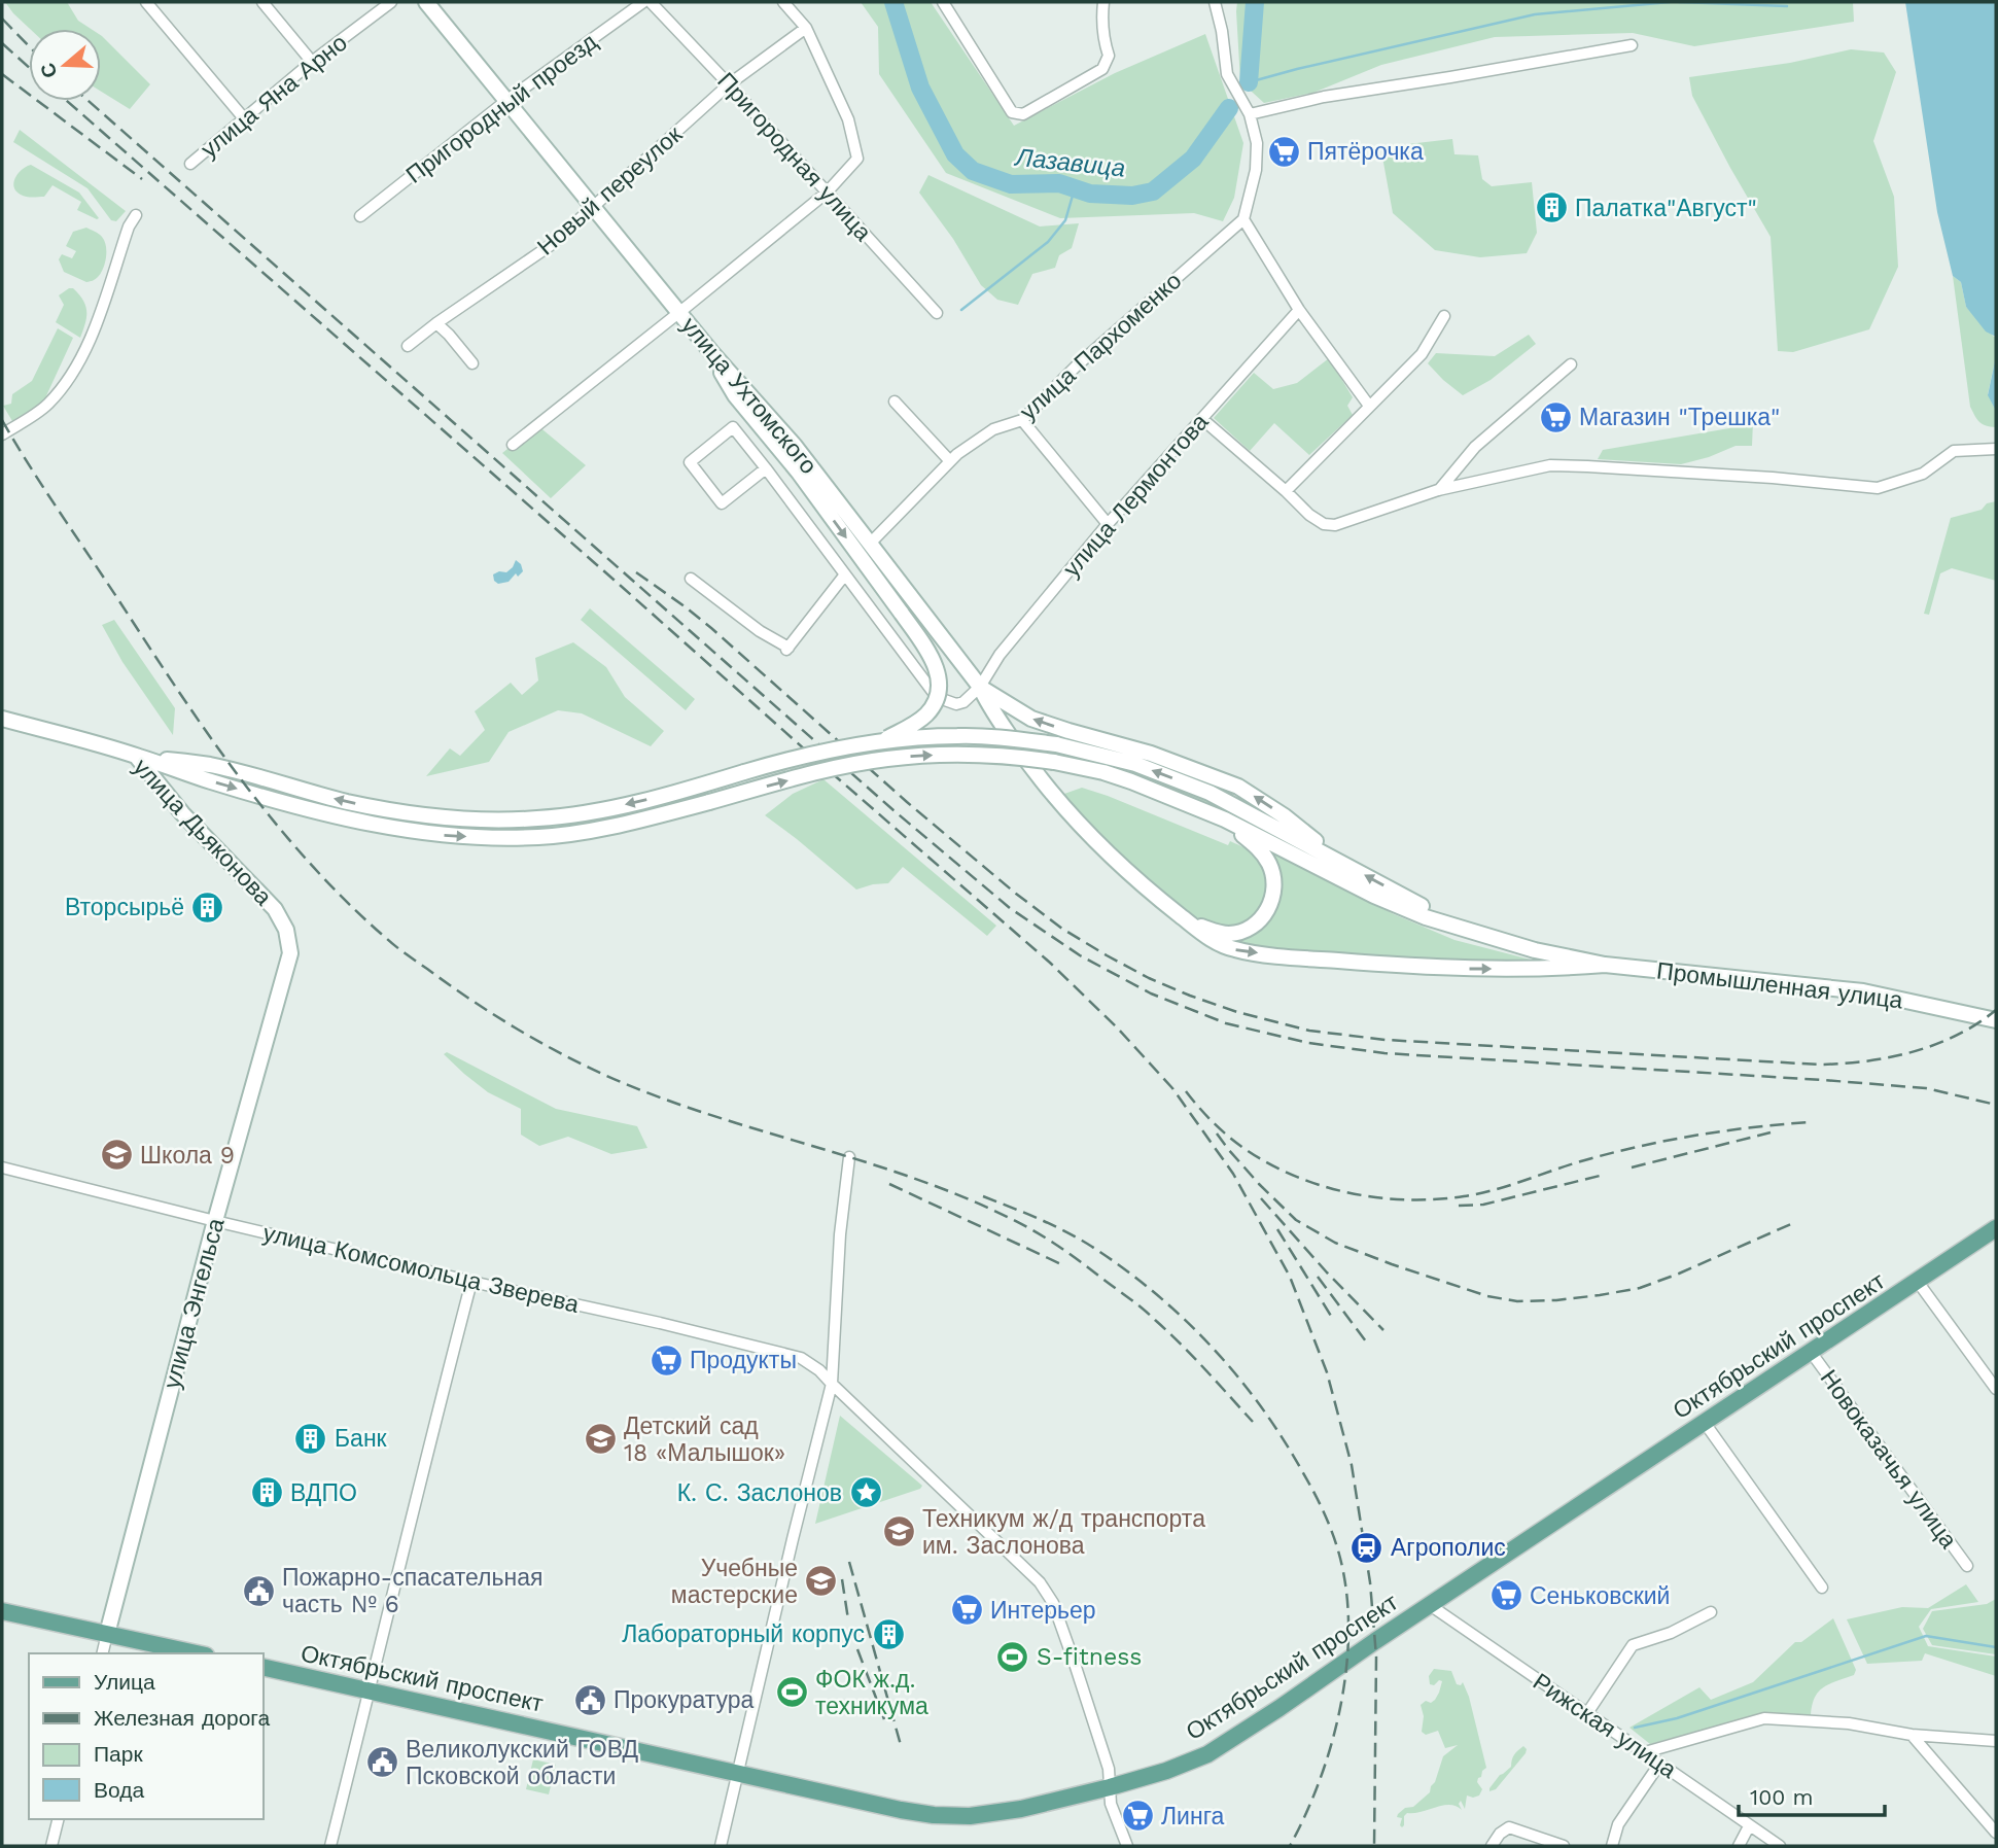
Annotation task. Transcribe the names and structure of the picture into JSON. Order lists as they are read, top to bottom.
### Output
{
  "streets": {
    "main road": [
      "улица Ухтомского",
      "улица Дьяконова",
      "Промышленная улица",
      "улица Энгельса",
      "Октябрьский проспект"
    ],
    "street": [
      "улица Яна Арно",
      "Пригородный проезд",
      "Пригородная улица",
      "Новый переулок",
      "улица Пархоменко",
      "улица Лермонтова",
      "улица Комсомольца Зверева",
      "Новоказачья улица",
      "Рижская улица"
    ]
  },
  "crossings": [
    ["Пригородный проезд", "улица Ухтомского"],
    ["Пригородная улица", "Новый переулок"],
    ["Новый переулок", "улица Ухтомского"],
    ["улица Пархоменко", "улица Ухтомского"],
    ["улица Ухтомского", "улица Лермонтова"],
    ["улица Ухтомского", "Промышленная улица"],
    ["улица Дьяконова", "улица Энгельса"],
    ["улица Комсомольца Зверева", "улица Энгельса"],
    ["улица Комсомольца Зверева", "Октябрьский проспект"],
    ["Октябрьский проспект", "Новоказачья улица"],
    ["Октябрьский проспект", "Рижская улица"]
  ],
  "water": ["Лазавица"],
  "places": {
    "supermarket": [
      "Пятёрочка",
      "Магазин \"Трешка\"",
      "Продукты",
      "Сеньковский",
      "Интерьер",
      "Линга"
    ],
    "building": [
      "Палатка\"Август\"",
      "Вторсырьё",
      "Банк",
      "ВДПО",
      "Лабораторный корпус"
    ],
    "school or university": [
      "Школа 9",
      "Детский сад 18 «Малышок»",
      "Техникум ж/д транспорта им. Заслонова",
      "Учебные мастерские"
    ],
    "place": ["К. С. Заслонов"],
    "station": ["Агрополис"],
    "public building": ["Пожарно-спасательная часть № 6", "Прокуратура", "Великолукский ГОВД Псковской области"],
    "sports": ["S-fitness", "ФОК ж.д. техникума"]
  },
  "legend": [
    "Улица",
    "Железная дорога",
    "Парк",
    "Вода"
  ],
  "scale_bar": "100 m",
  "north": "left"
}
